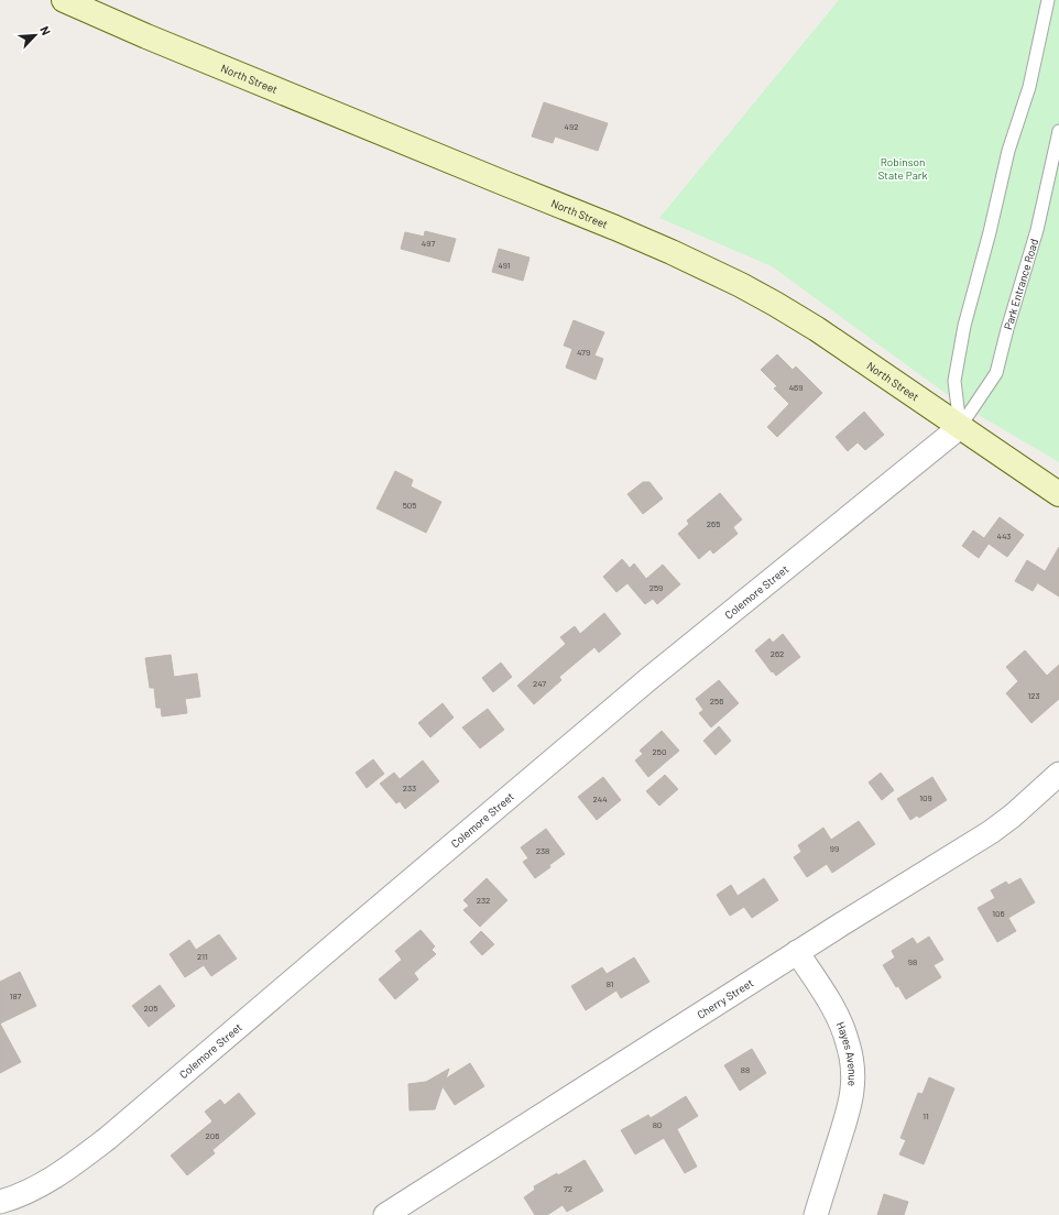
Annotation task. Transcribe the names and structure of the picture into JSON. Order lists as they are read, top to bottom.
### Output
{
  "streets": {
    "main road": ["North Street"],
    "street": ["Colemore Street", "Cherry Street", "Hayes Avenue"],
    "lane": ["Park Entrance Road"]
  },
  "crossings": [
    ["North Street", "Park Entrance Road"],
    ["North Street", "Colemore Street"],
    ["Park Entrance Road", "Colemore Street"],
    ["Cherry Street", "Hayes Avenue"]
  ],
  "parks": ["Robinson State Park"],
  "house_numbers": [
    "492",
    "497",
    "491",
    "479",
    "469",
    "505",
    "265",
    "443",
    "259",
    "262",
    "247",
    "123",
    "256",
    "250",
    "233",
    "109",
    "244",
    "99",
    "238",
    "232",
    "106",
    "211",
    "98",
    "81",
    "187",
    "205",
    "88",
    "11",
    "80",
    "206",
    "72"
  ],
  "north": "top right"
}
